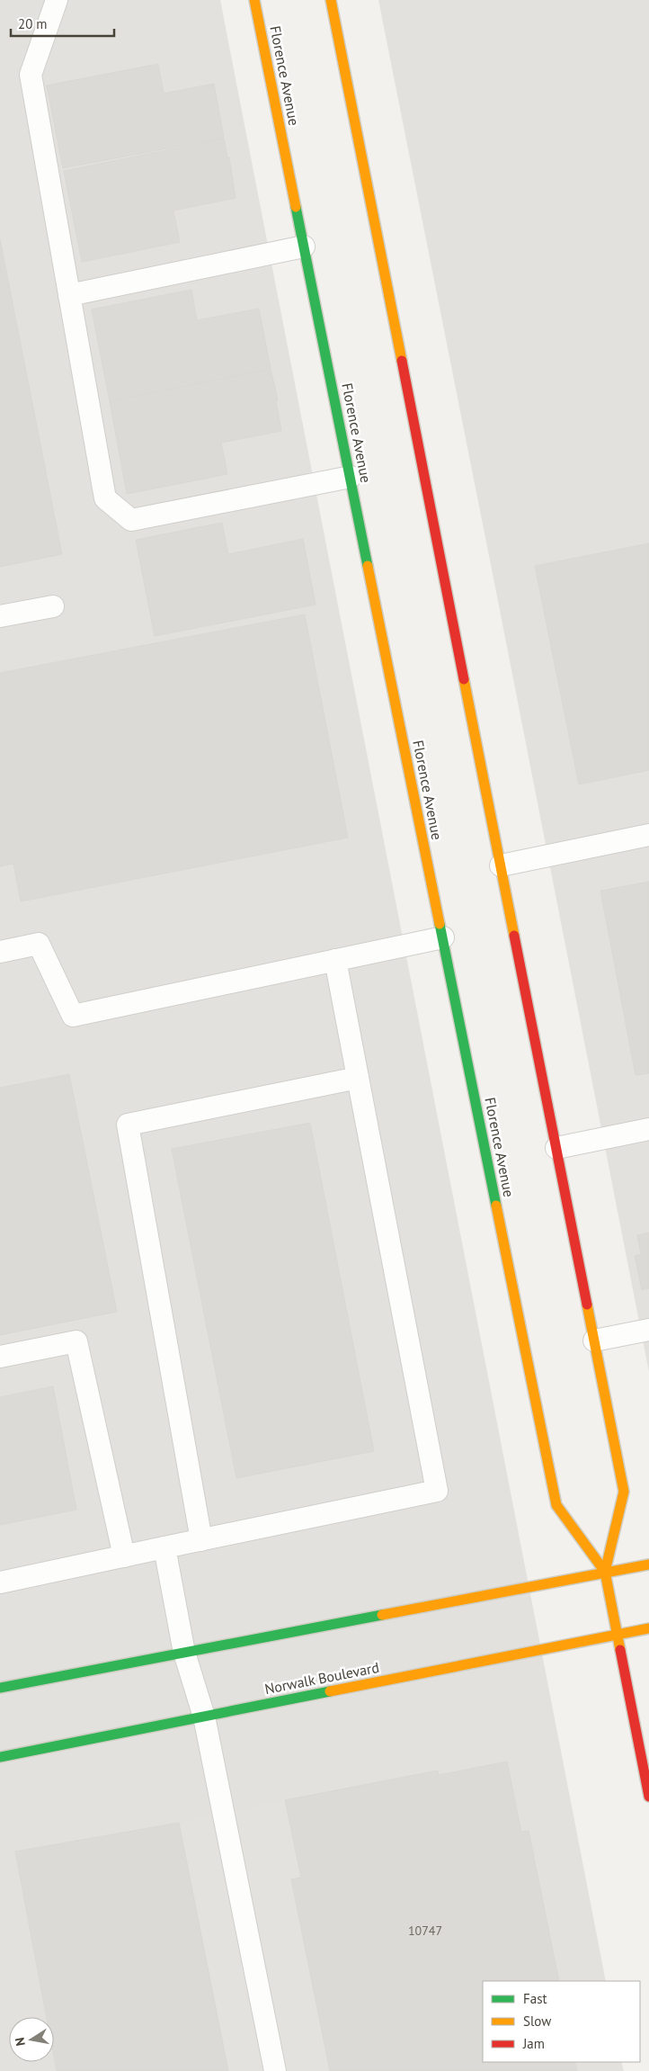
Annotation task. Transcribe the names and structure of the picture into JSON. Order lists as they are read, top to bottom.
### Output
{
  "streets": {
    "main road": ["Florence Avenue", "Norwalk Boulevard"]
  },
  "crossings": [
    ["Florence Avenue", "Norwalk Boulevard"]
  ],
  "house_numbers": ["10747"],
  "legend": ["Fast", "Slow", "Jam"],
  "scale_bar": "20 m",
  "north": "left"
}
